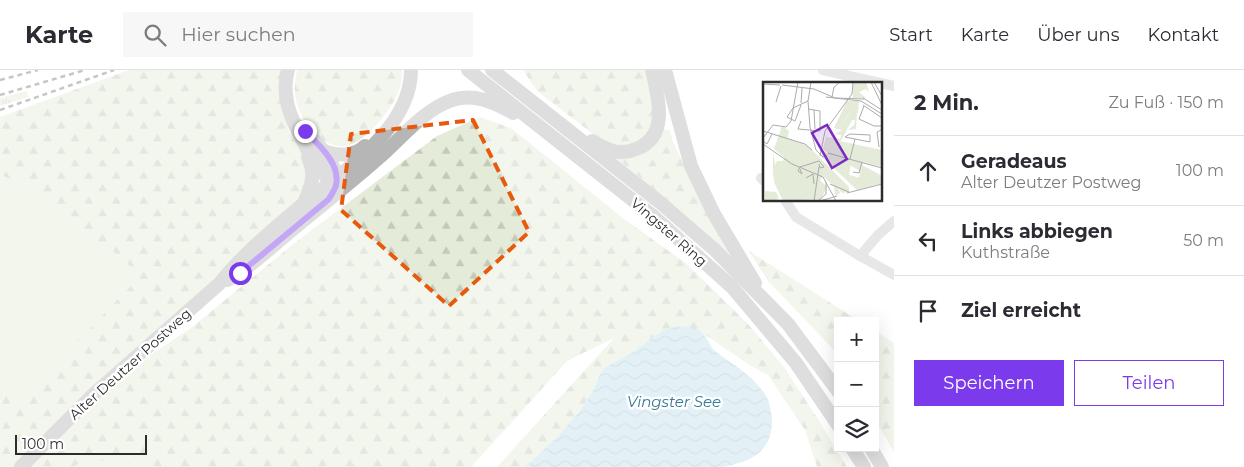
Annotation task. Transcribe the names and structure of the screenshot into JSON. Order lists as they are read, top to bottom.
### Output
{
  "streets": {
    "main road": ["Vingster Ring", "Alter Deutzer Postweg"]
  },
  "crossings": [
    ["Vingster Ring", "Alter Deutzer Postweg"]
  ],
  "water": ["Vingster See"],
  "scale_bar": "100 m",
  "page": {
    "header": "Karte",
    "search": "Hier suchen",
    "nav": [
      "Start",
      "Karte",
      "Über uns",
      "Kontakt"
    ],
    "heading": ["2 Min.", "Zu Fuß · 150 m"],
    "list": [
      ["Geradeaus", "Alter Deutzer Postweg", "100 m"],
      ["Links abbiegen", "Kuthstraße", "50 m"],
      "Ziel erreicht"
    ],
    "map_buttons": ["+", "−"],
    "buttons": ["Speichern", "Teilen"],
    "scale": "100 m"
  }
}
